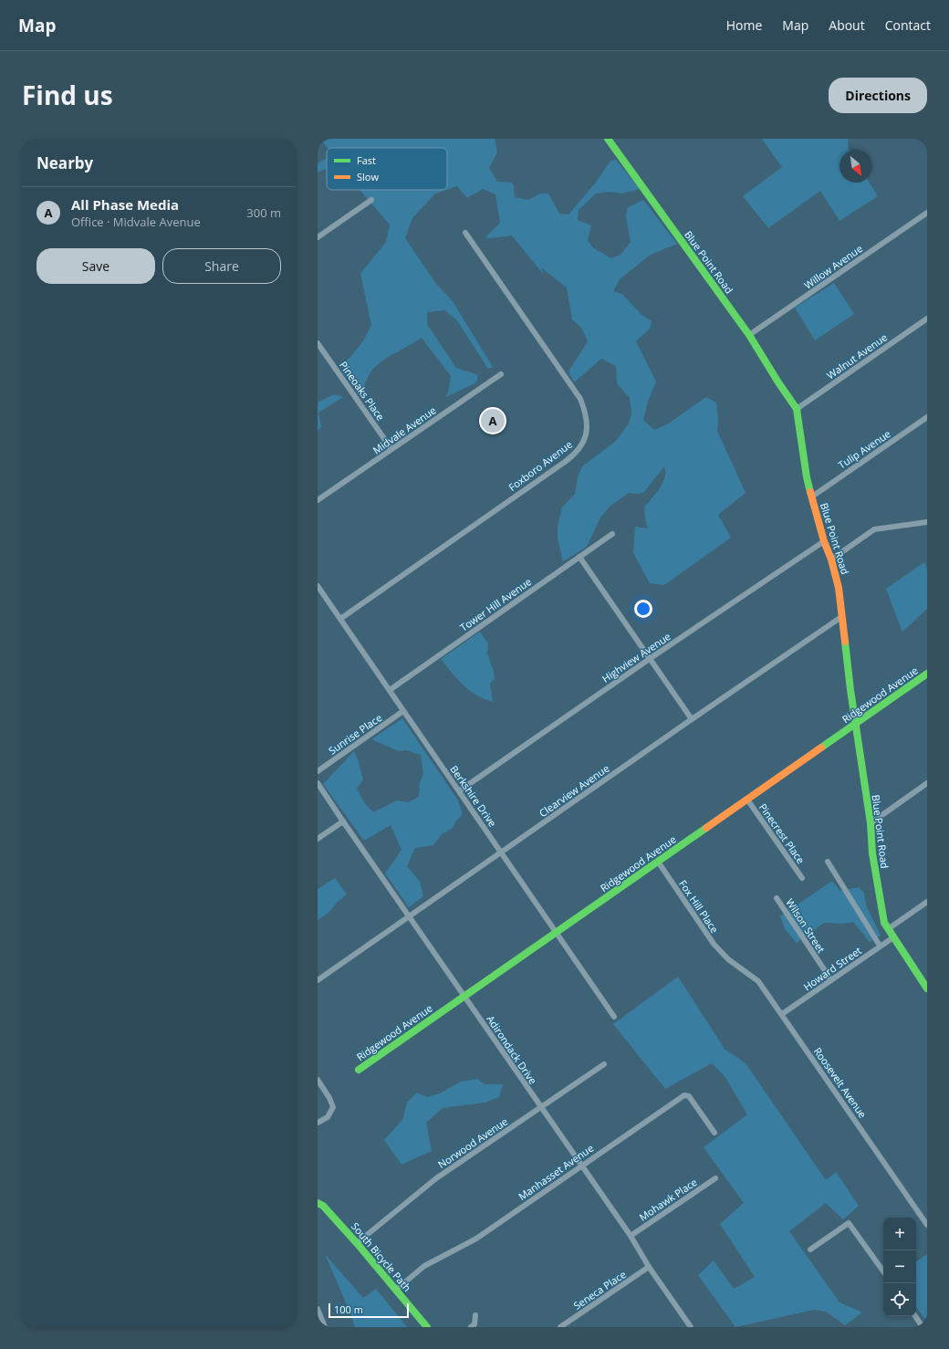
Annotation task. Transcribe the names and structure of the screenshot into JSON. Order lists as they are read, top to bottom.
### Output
{
  "streets": {
    "street": [
      "Blue Point Road",
      "Willow Avenue",
      "Walnut Avenue",
      "Pineoaks Place",
      "Midvale Avenue",
      "Tulip Avenue",
      "Foxboro Avenue",
      "Tower Hill Avenue",
      "Highview Avenue",
      "Ridgewood Avenue",
      "Sunrise Place",
      "Clearview Avenue",
      "Berkshire Drive",
      "Pinecrest Place",
      "Fox Hill Place",
      "Wilson Street",
      "Howard Street",
      "Adirondack Drive",
      "Roosevelt Avenue",
      "Norwood Avenue",
      "Manhasset Avenue",
      "Mohawk Place",
      "South Bicycle Path",
      "Seneca Place"
    ]
  },
  "crossings": [
    ["Blue Point Road", "Willow Avenue"],
    ["Blue Point Road", "Walnut Avenue"],
    ["Blue Point Road", "Tulip Avenue"],
    ["Blue Point Road", "Highview Avenue"],
    ["Blue Point Road", "Ridgewood Avenue"],
    ["Blue Point Road", "Clearview Avenue"],
    ["Blue Point Road", "Howard Street"],
    ["Pineoaks Place", "Midvale Avenue"],
    ["Foxboro Avenue", "Berkshire Drive"],
    ["Tower Hill Avenue", "Berkshire Drive"],
    ["Highview Avenue", "Berkshire Drive"],
    ["Ridgewood Avenue", "Berkshire Drive"],
    ["Ridgewood Avenue", "Pinecrest Place"],
    ["Ridgewood Avenue", "Fox Hill Place"],
    ["Ridgewood Avenue", "Adirondack Drive"],
    ["Sunrise Place", "Berkshire Drive"],
    ["Clearview Avenue", "Berkshire Drive"],
    ["Clearview Avenue", "Adirondack Drive"],
    ["Fox Hill Place", "Roosevelt Avenue"],
    ["Wilson Street", "Howard Street"],
    ["Howard Street", "Roosevelt Avenue"],
    ["Adirondack Drive", "Norwood Avenue"],
    ["Adirondack Drive", "Manhasset Avenue"],
    ["Adirondack Drive", "Mohawk Place"],
    ["Adirondack Drive", "Seneca Place"],
    ["Norwood Avenue", "South Bicycle Path"],
    ["Manhasset Avenue", "South Bicycle Path"]
  ],
  "legend": ["Fast", "Slow"],
  "scale_bar": "100 m",
  "north": "bottom right",
  "page": {
    "header": "Map",
    "nav": [
      "Home",
      "Map",
      "About",
      "Contact"
    ],
    "title": "Find us",
    "buttons": [
      "Directions",
      ["Save", "Share"]
    ],
    "heading": "Nearby",
    "list": [
      {
        "mark": "A",
        "name": "All Phase Media",
        "note": "Office · Midvale Avenue",
        "value": "300 m"
      }
    ],
    "pins": "A",
    "map_buttons": ["+", "−"],
    "scale": "100 m"
  }
}
